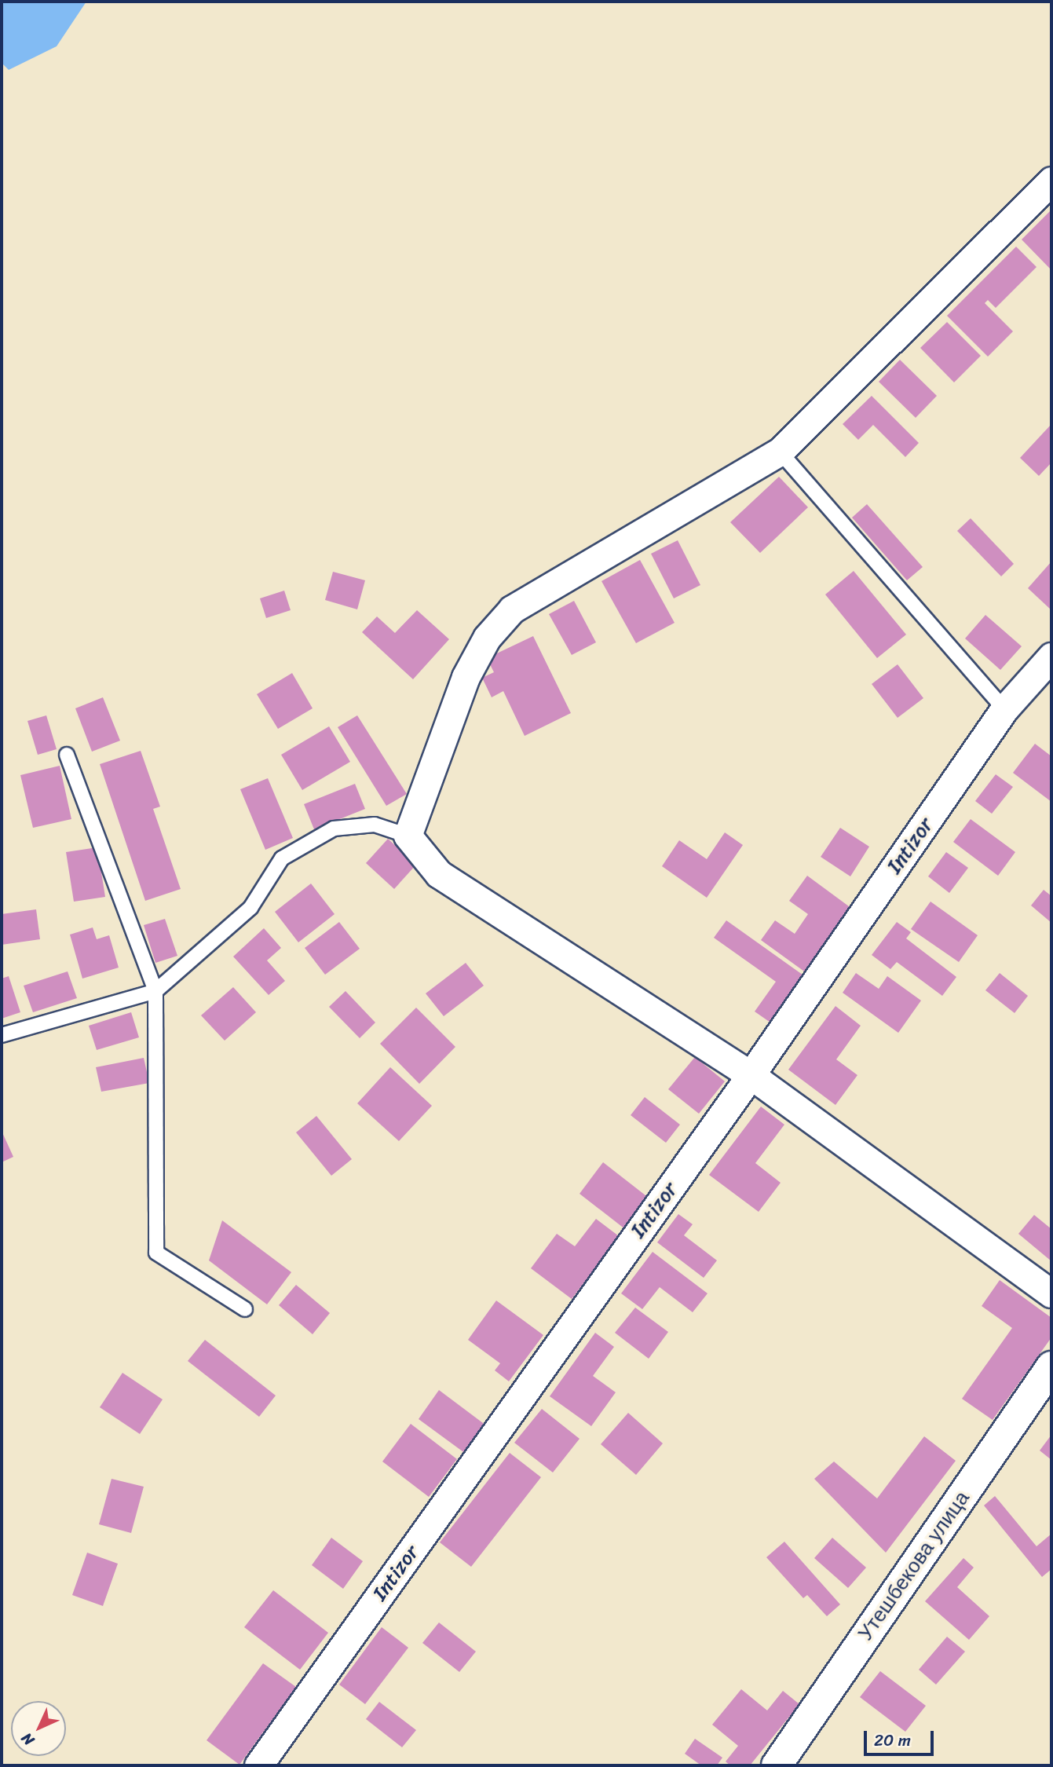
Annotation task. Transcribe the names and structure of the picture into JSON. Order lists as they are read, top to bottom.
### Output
{
  "streets": {
    "main road": ["Утешбекова улица"],
    "street": ["Intizor"]
  },
  "scale_bar": "20 m",
  "north": "bottom left"
}
